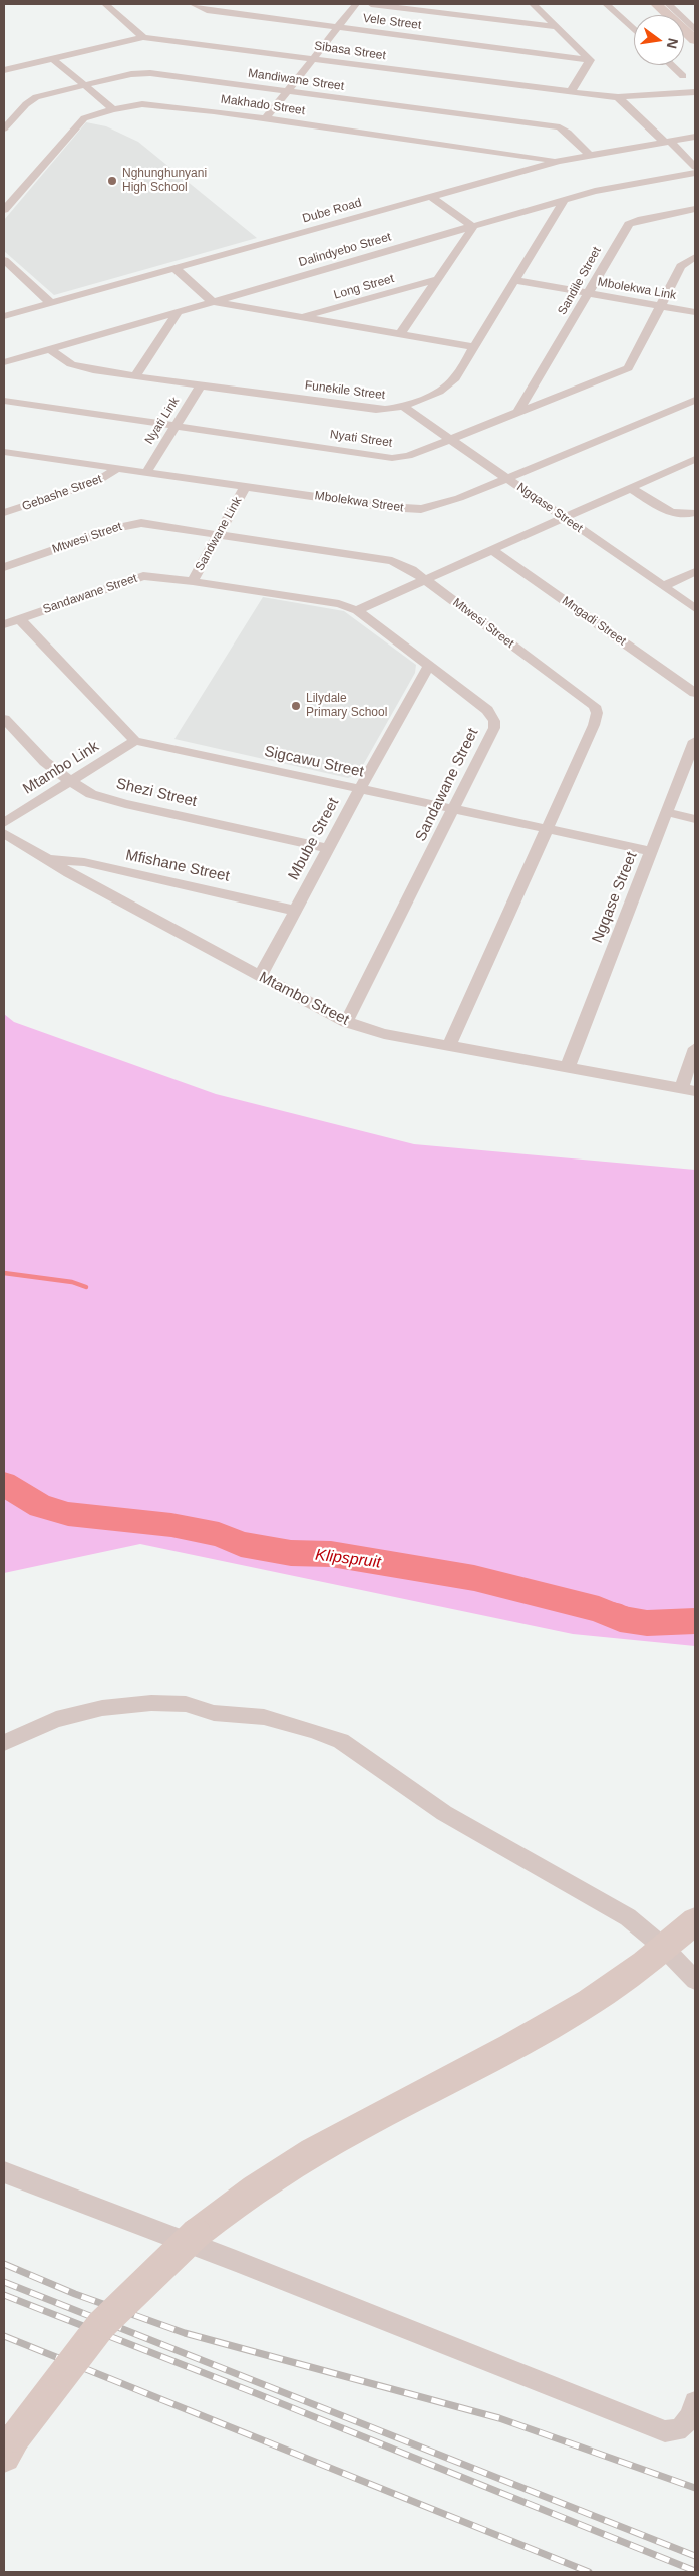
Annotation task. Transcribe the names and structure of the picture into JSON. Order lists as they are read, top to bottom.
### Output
{
  "streets": {
    "street": [
      "Vele Street",
      "Sibasa Street",
      "Mandiwane Street",
      "Makhado Street",
      "Dube Road",
      "Dalindyebo Street",
      "Sandile Street",
      "Long Street",
      "Mbolekwa Link",
      "Funekile Street",
      "Nyati Link",
      "Nyati Street",
      "Gebashe Street",
      "Mbolekwa Street",
      "Ngqase Street",
      "Sandwane Link",
      "Mtwesi Street",
      "Sandawane Street",
      "Mngadi Street",
      "Sigcawu Street",
      "Mtambo Link",
      "Shezi Street",
      "Mbube Street",
      "Mfishane Street",
      "Mtambo Street"
    ]
  },
  "crossings": [
    ["Mandiwane Street", "Dube Road"],
    ["Makhado Street", "Dube Road"],
    ["Dalindyebo Street", "Long Street"],
    ["Dalindyebo Street", "Funekile Street"],
    ["Sandile Street", "Mbolekwa Link"],
    ["Sandile Street", "Nyati Street"],
    ["Long Street", "Funekile Street"],
    ["Mbolekwa Link", "Funekile Street"],
    ["Mbolekwa Link", "Nyati Street"],
    ["Funekile Street", "Nyati Link"],
    ["Funekile Street", "Ngqase Street"],
    ["Nyati Link", "Nyati Street"],
    ["Nyati Link", "Mbolekwa Street"],
    ["Nyati Street", "Ngqase Street"],
    ["Gebashe Street", "Mbolekwa Street"],
    ["Mbolekwa Street", "Ngqase Street"],
    ["Mbolekwa Street", "Sandwane Link"],
    ["Ngqase Street", "Sigcawu Street"],
    ["Ngqase Street", "Mtambo Street"],
    ["Sandwane Link", "Mtwesi Street"],
    ["Sandwane Link", "Sandawane Street"],
    ["Mtwesi Street", "Sigcawu Street"],
    ["Mtwesi Street", "Mtambo Street"],
    ["Sandawane Street", "Sigcawu Street"],
    ["Sandawane Street", "Mbube Street"],
    ["Sandawane Street", "Mtambo Street"],
    ["Sigcawu Street", "Mtambo Link"],
    ["Sigcawu Street", "Mbube Street"],
    ["Mtambo Link", "Shezi Street"],
    ["Shezi Street", "Mbube Street"],
    ["Mbube Street", "Mfishane Street"],
    ["Mbube Street", "Mtambo Street"],
    ["Mfishane Street", "Mtambo Street"]
  ],
  "water": ["Klipspruit"],
  "places": ["Nghunghunyani High School", "Lilydale Primary School"],
  "north": "right"
}
